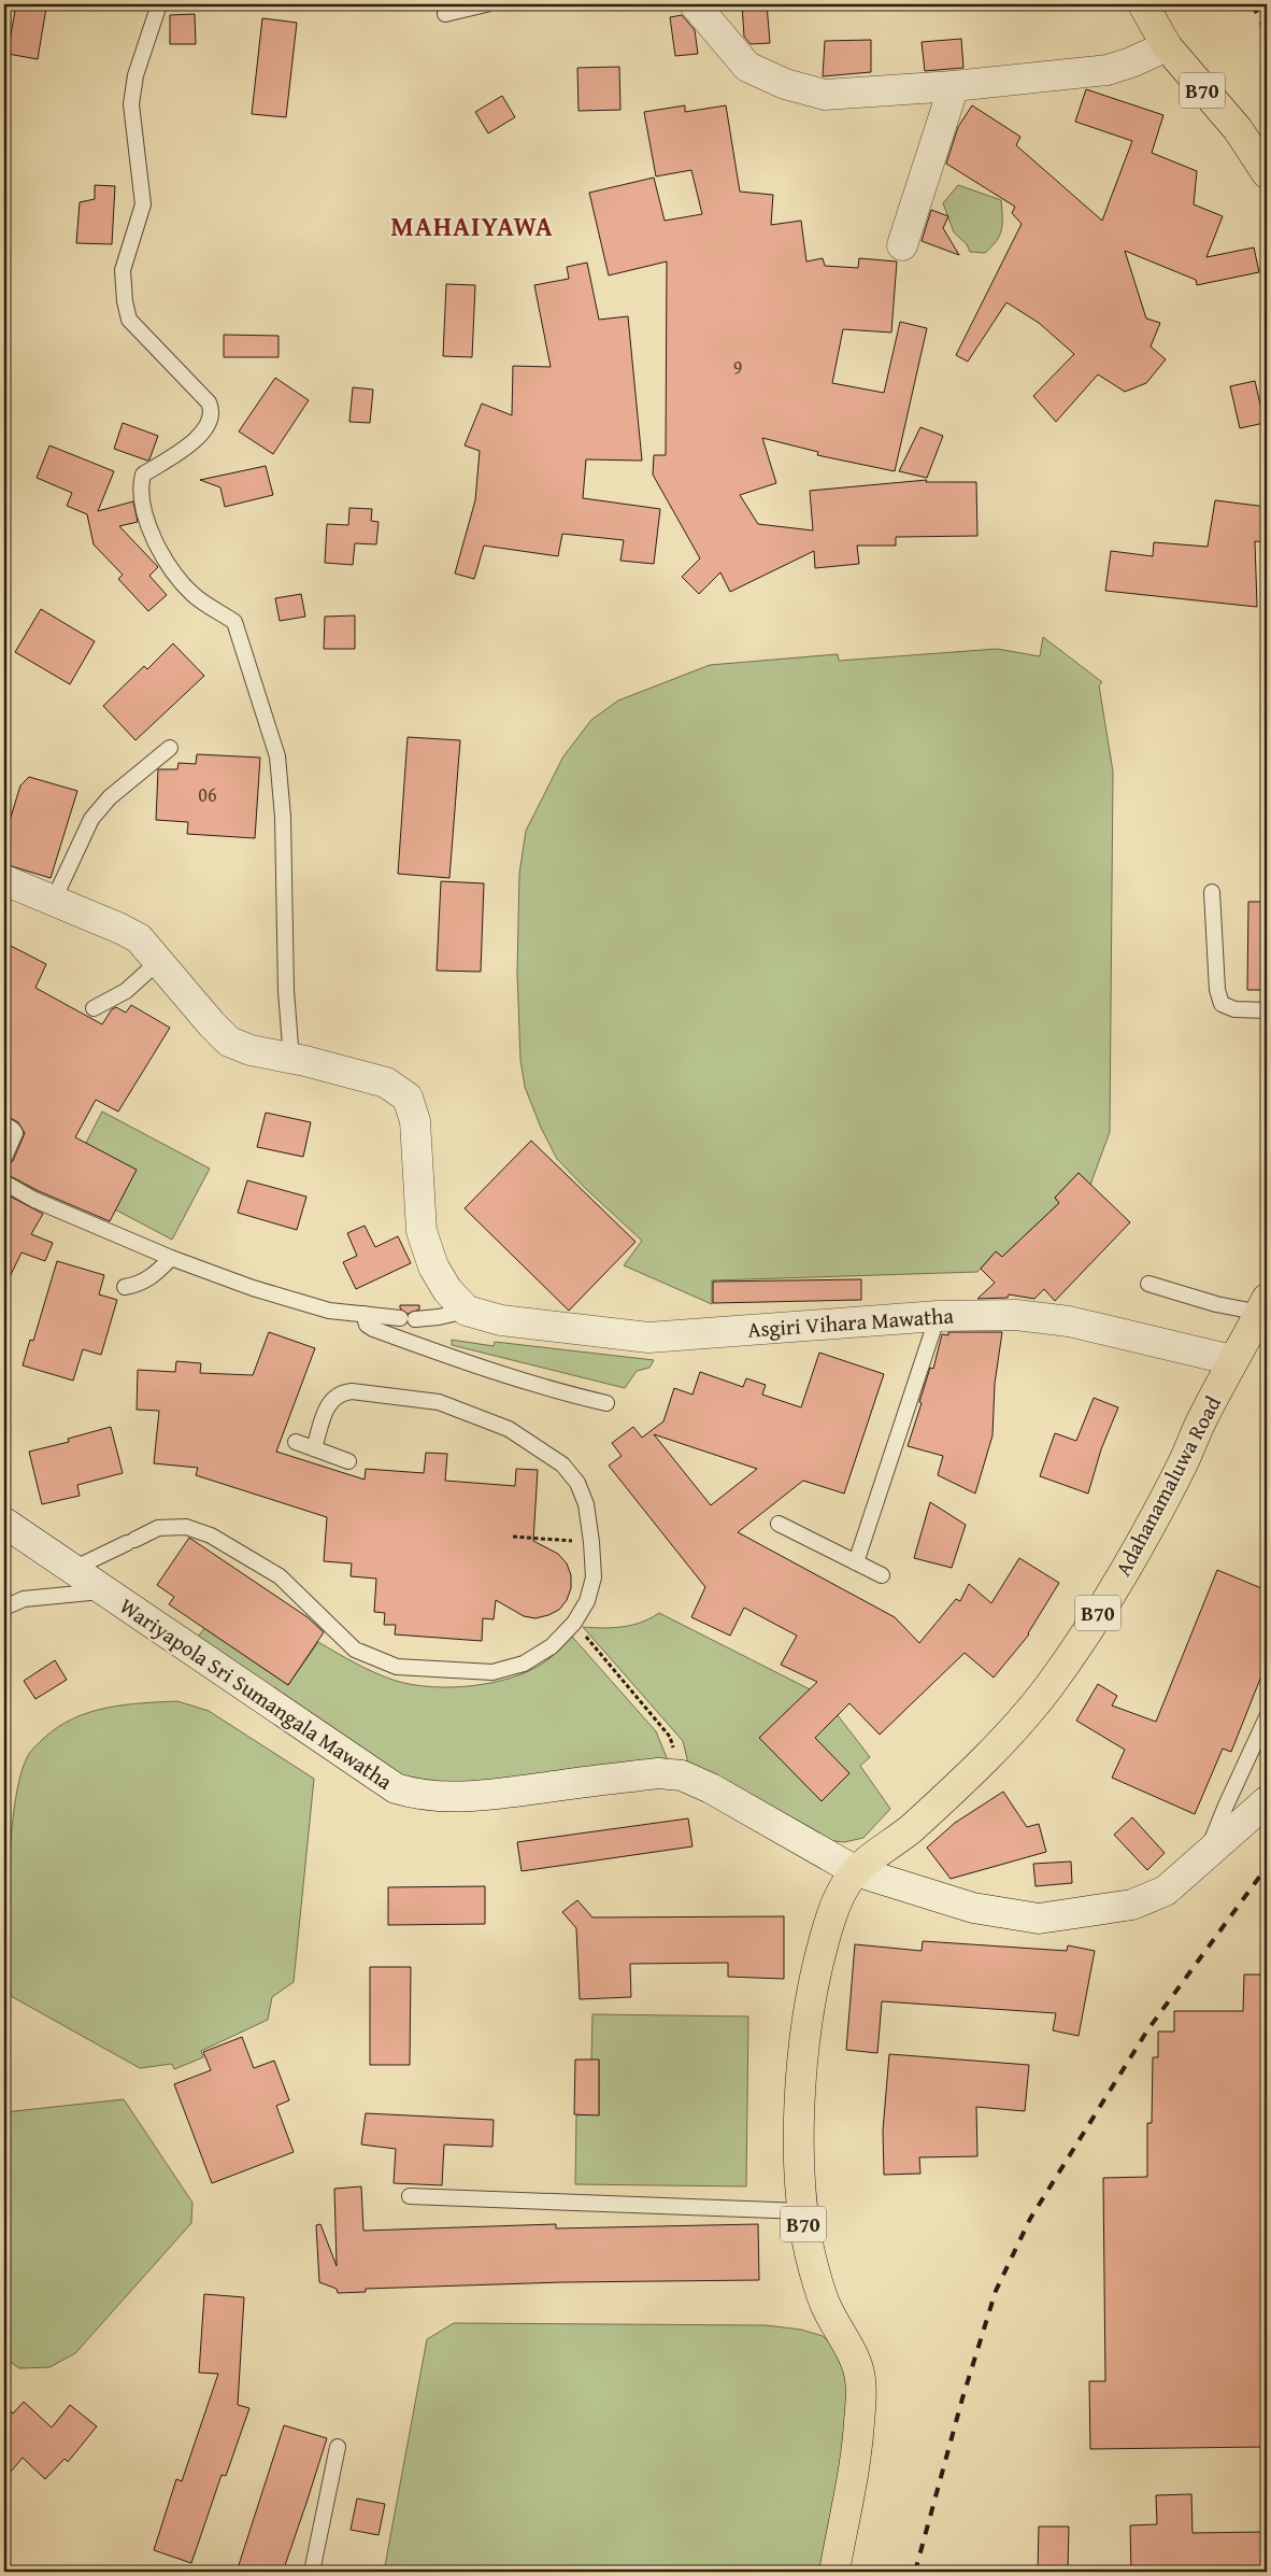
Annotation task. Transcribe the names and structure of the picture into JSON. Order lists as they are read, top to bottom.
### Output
{
  "streets": {
    "main road": ["B70", "Adahanamaluwa Road"],
    "street": ["Asgiri Vihara Mawatha", "Wariyapola Sri Sumangala Mawatha"]
  },
  "crossings": [
    ["B70", "Adahanamaluwa Road"],
    ["B70", "Wariyapola Sri Sumangala Mawatha"],
    ["Asgiri Vihara Mawatha", "Adahanamaluwa Road"],
    ["Adahanamaluwa Road", "Wariyapola Sri Sumangala Mawatha"]
  ],
  "districts": ["MAHAIYAWA"],
  "house_numbers": ["9", "06"]
}
